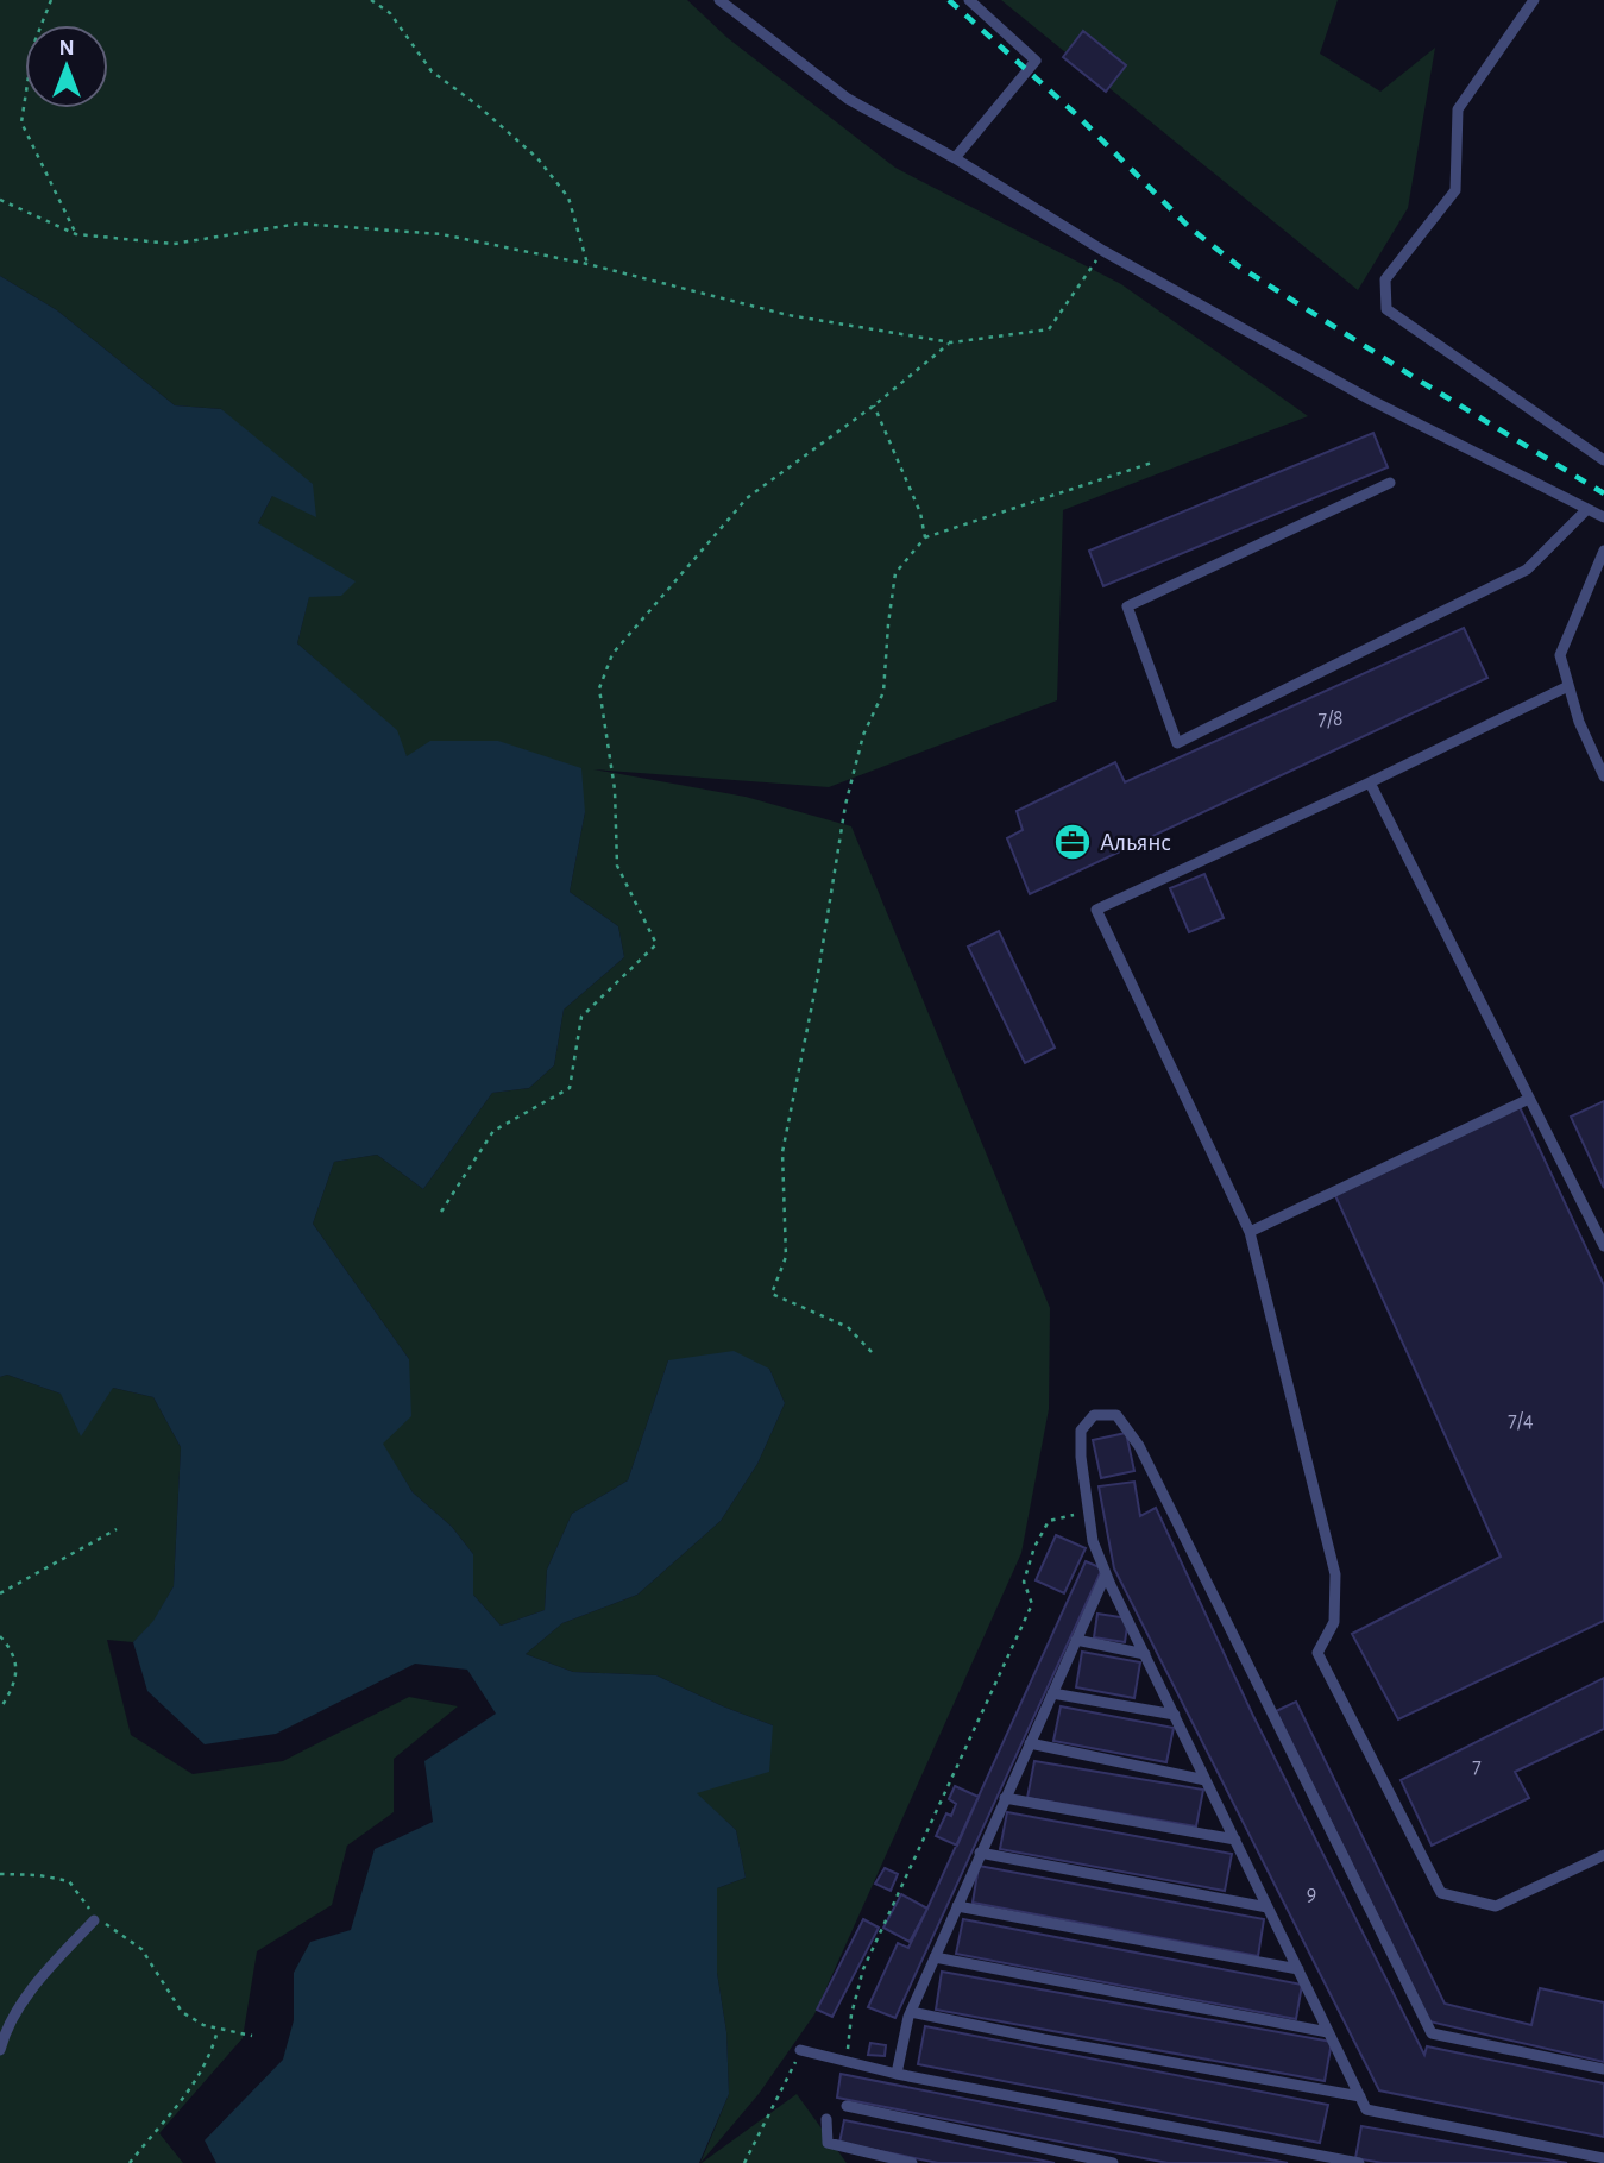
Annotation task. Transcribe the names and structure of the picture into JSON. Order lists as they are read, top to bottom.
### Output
{
  "places": {
    "office": ["Альянс"]
  },
  "house_numbers": [
    "7/8",
    "7/4",
    "7",
    "9"
  ],
  "north": "top"
}
